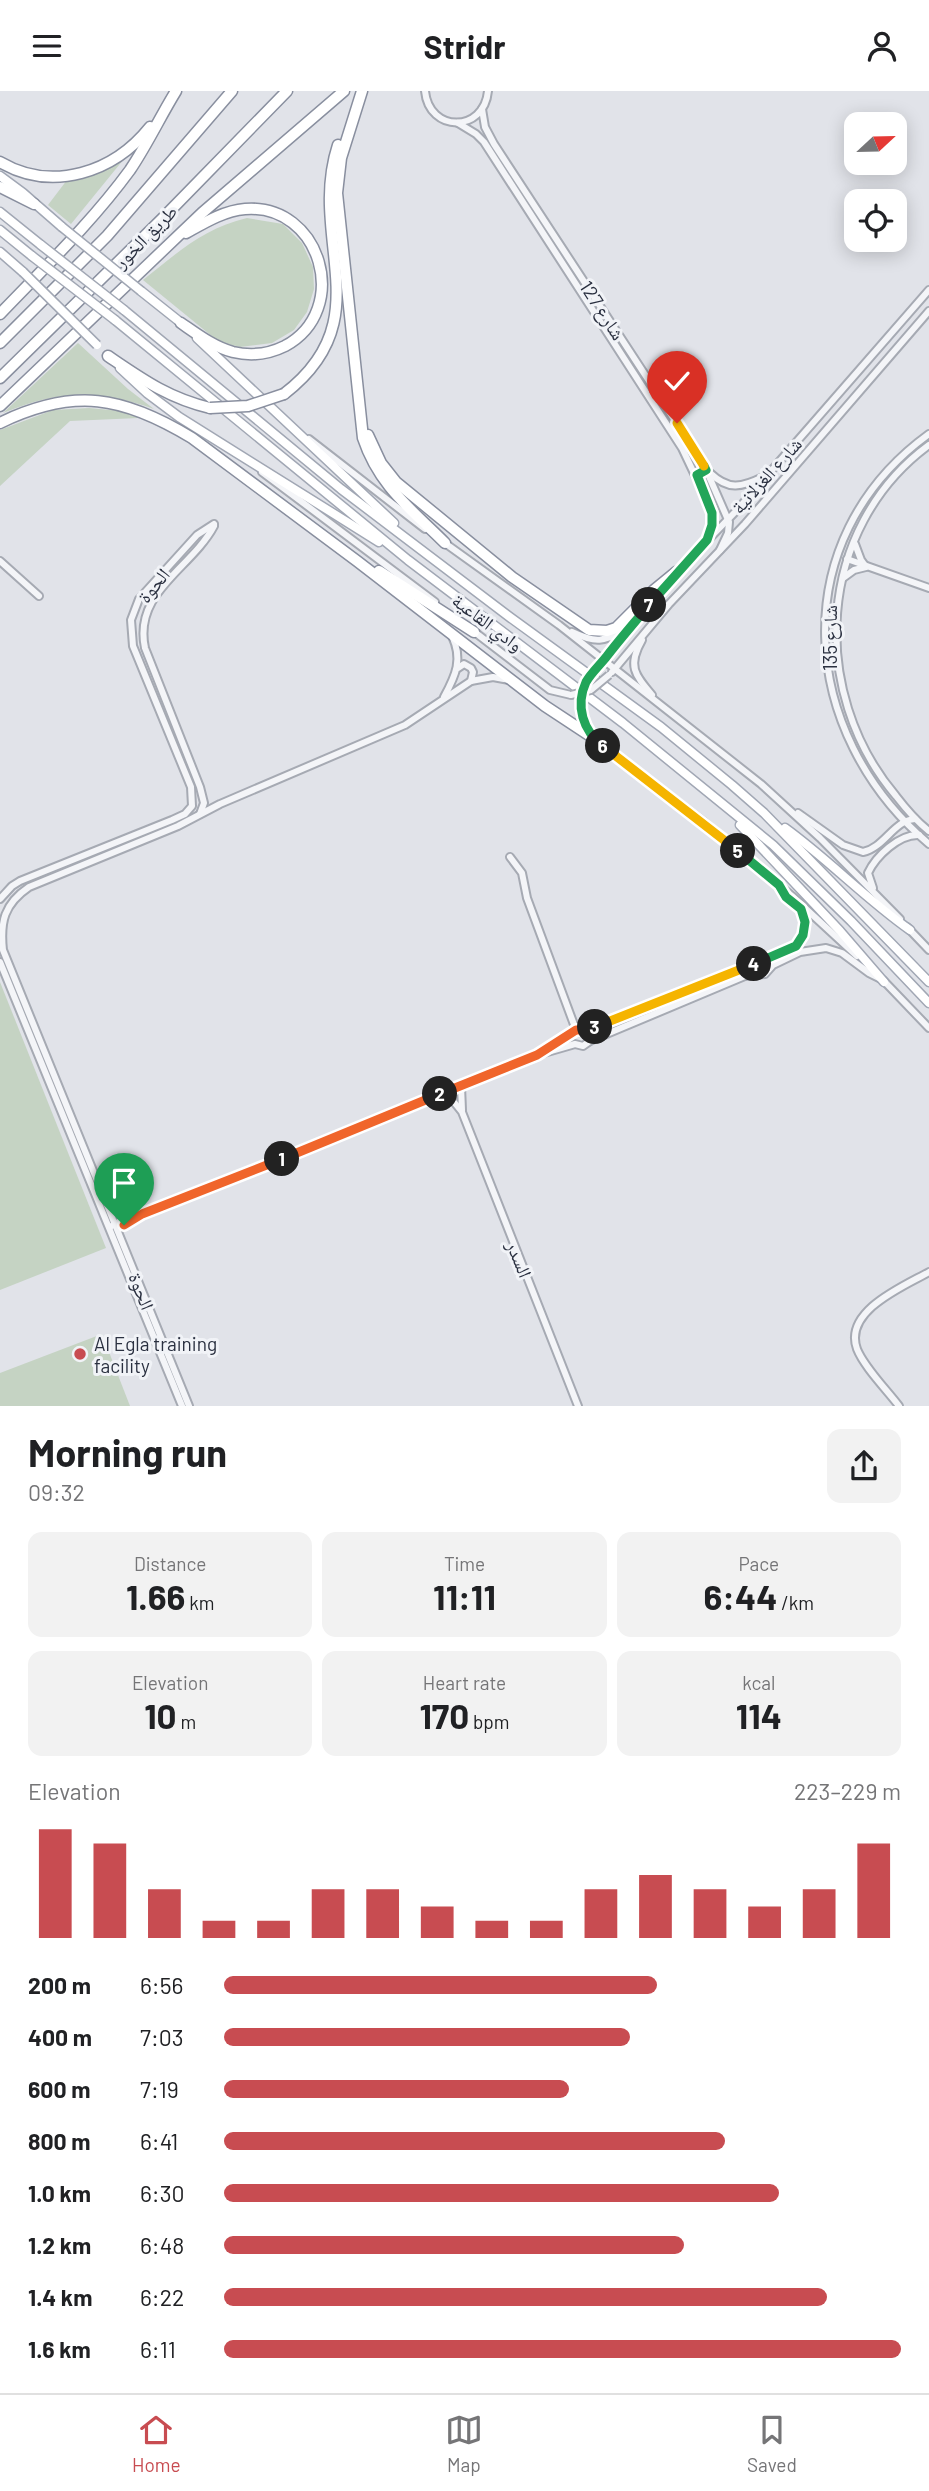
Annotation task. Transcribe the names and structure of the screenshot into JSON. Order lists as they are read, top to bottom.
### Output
{
  "streets": {
    "highway": ["طريق الخور"],
    "main road": ["وادي القاعية"],
    "street": [
      "شارع 127",
      "شارع الغزلانية",
      "الحوة",
      "شارع 135",
      "السدر"
    ]
  },
  "crossings": [
    ["شارع 127", "شارع الغزلانية"],
    ["شارع الغزلانية", "وادي القاعية"],
    ["وادي القاعية", "شارع 135"]
  ],
  "places": ["Al Egla training facility"],
  "north": "right",
  "page": {
    "header": "Stridr",
    "pins": [
      "7",
      "6",
      "5",
      "4",
      "3",
      "2",
      "1"
    ],
    "heading": ["Morning run", "09:32"],
    "stats": [
      ["Distance", "1.66 km"],
      ["Time", "11:11"],
      ["Pace", "6:44 /km"],
      ["Elevation", "10 m"],
      ["Heart rate", "170 bpm"],
      ["kcal", "114"]
    ],
    "chart": ["Elevation", "223–229 m"],
    "list": [
      {
        "name": "200 m",
        "note": "6:56"
      },
      {
        "name": "400 m",
        "note": "7:03"
      },
      {
        "name": "600 m",
        "note": "7:19"
      },
      {
        "name": "800 m",
        "note": "6:41"
      },
      {
        "name": "1.0 km",
        "note": "6:30"
      },
      {
        "name": "1.2 km",
        "note": "6:48"
      },
      {
        "name": "1.4 km",
        "note": "6:22"
      },
      {
        "name": "1.6 km",
        "note": "6:11"
      }
    ],
    "tabs": ["Home", "Map", "Saved"]
  }
}
